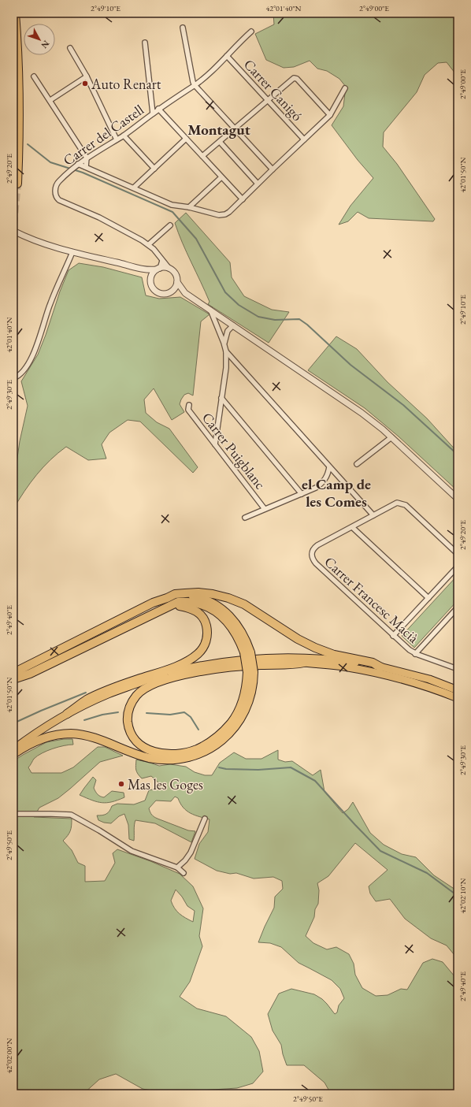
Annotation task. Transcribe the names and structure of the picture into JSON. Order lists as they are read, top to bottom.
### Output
{
  "streets": {
    "street": [
      "Carrer Canigó",
      "Carrer del Castell",
      "Carrer Puigblanc",
      "Carrer Francesc Macià"
    ]
  },
  "crossings": [
    ["Carrer Canigó", "Carrer del Castell"]
  ],
  "districts": ["Montagut", "el Camp de les Comes"],
  "places": ["Auto Renart", "Mas les Goges"],
  "north": "bottom right",
  "coordinates": [
    "2°49'10\"E",
    "42°01'40\"N",
    "2°49'00\"E",
    "2°49'20\"E",
    "42°01'50\"N",
    "2°49'30\"E",
    "2°49'40\"E",
    "2°49'50\"E",
    "42°02'10\"N",
    "42°02'00\"N"
  ]
}
